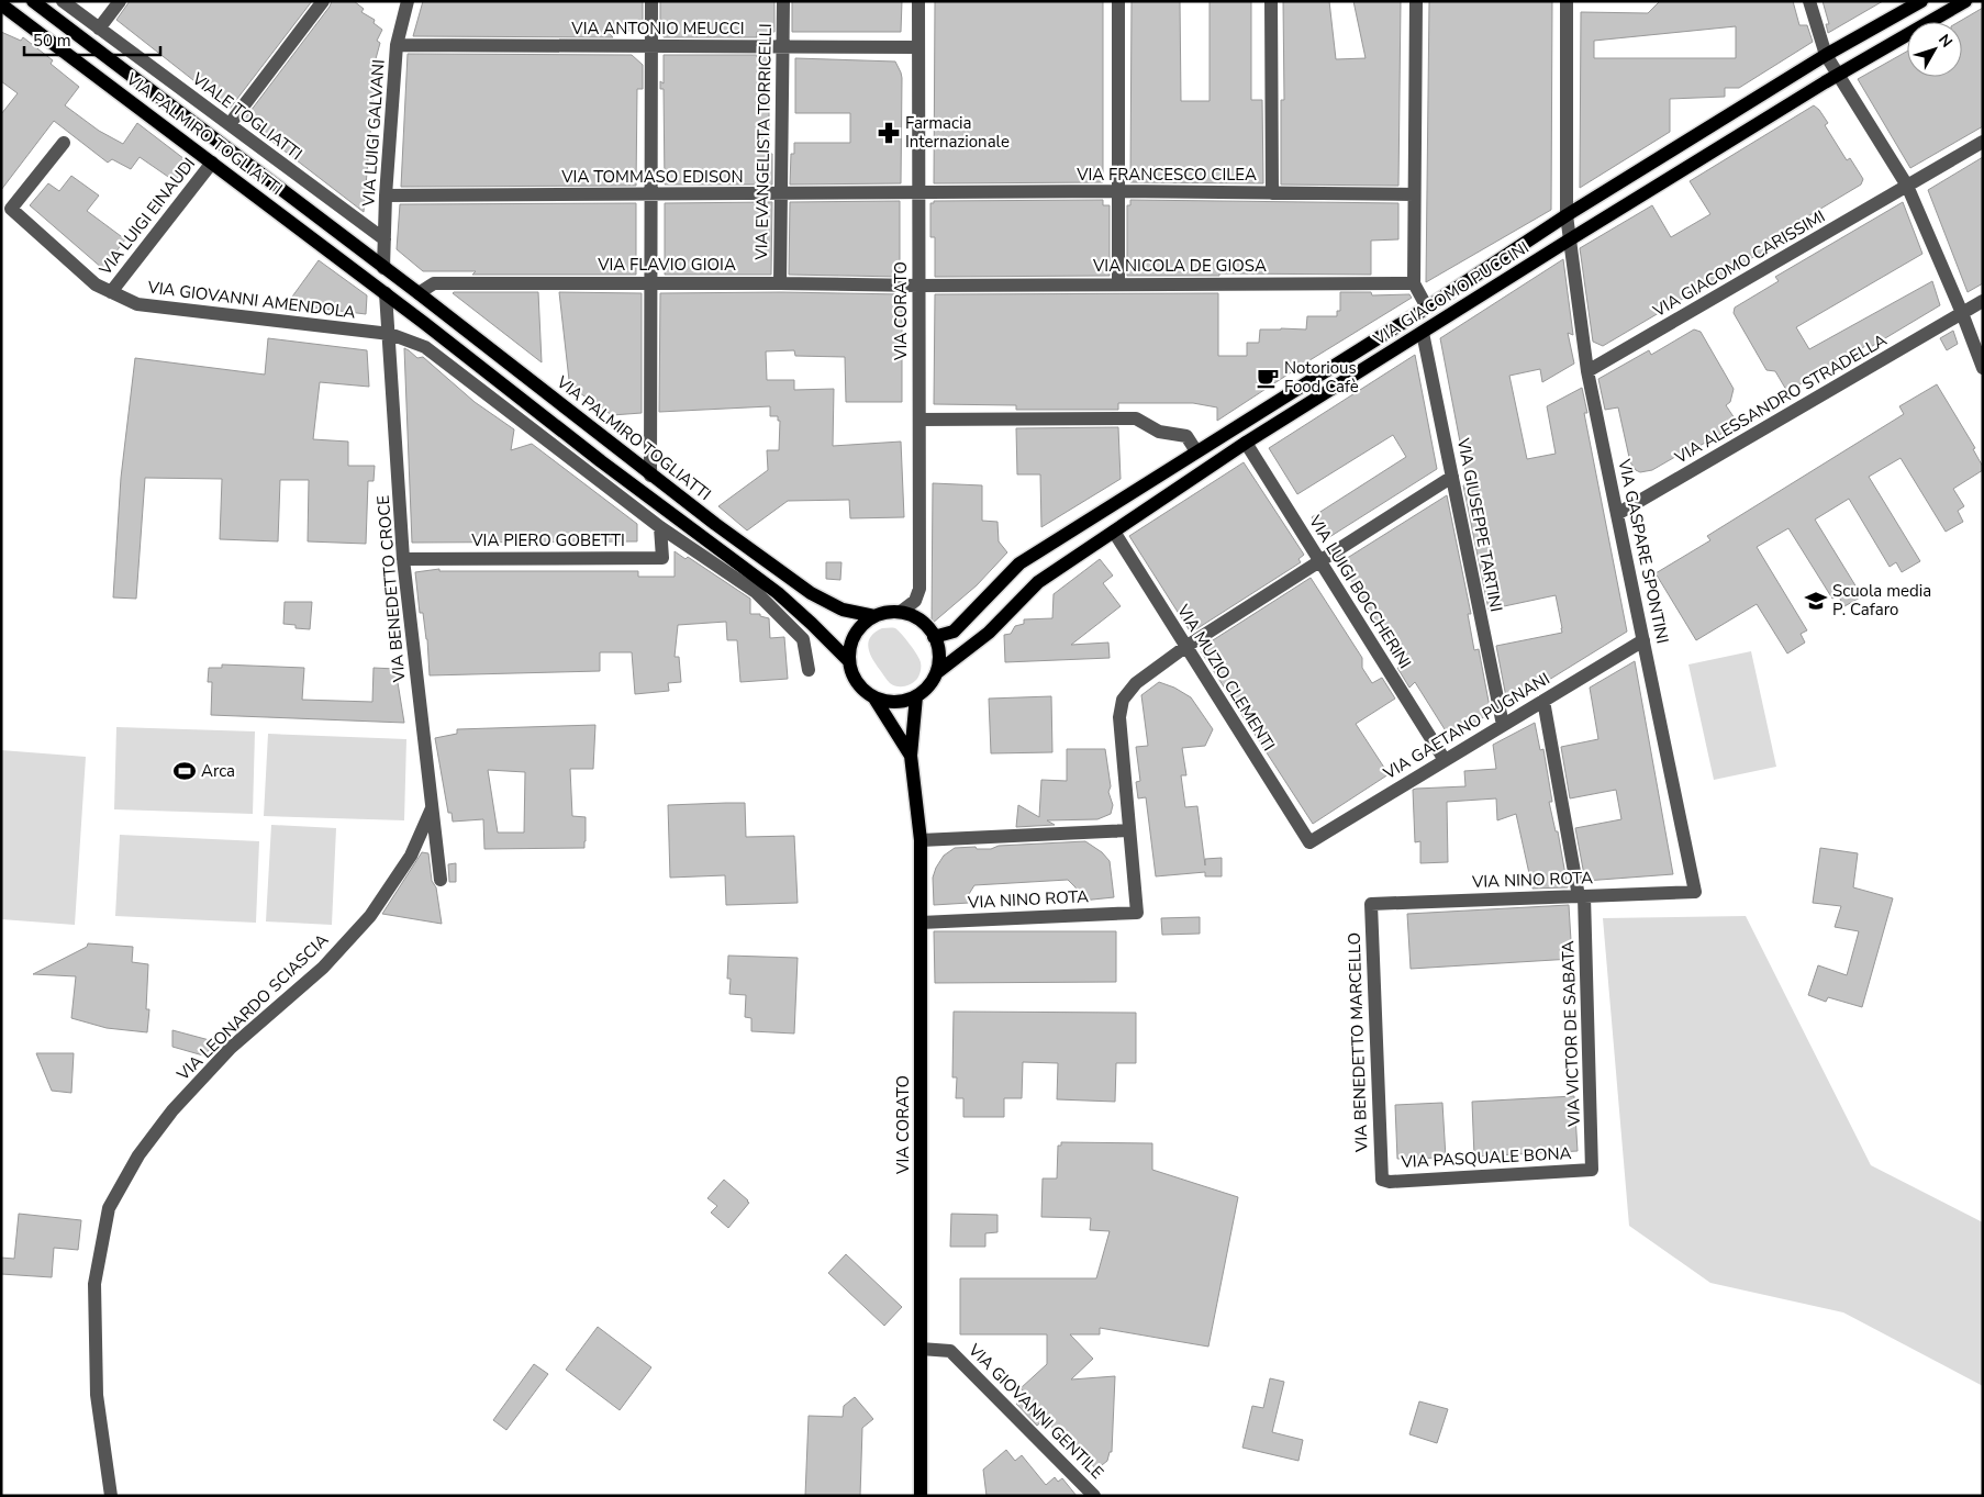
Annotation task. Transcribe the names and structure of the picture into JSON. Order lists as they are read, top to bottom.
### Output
{
  "streets": {
    "main road": ["VIA PALMIRO TOGLIATTI", "VIA GIACOMO PUCCINI", "VIA CORATO"],
    "street": [
      "VIA ANTONIO MEUCCI",
      "VIALE TOGLIATTI",
      "VIA LUIGI GALVANI",
      "VIA EVANGELISTA TORRICELLI",
      "VIA FRANCESCO CILEA",
      "VIA TOMMASO EDISON",
      "VIA LUIGI EINAUDI",
      "VIA GIACOMO CARISSIMI",
      "VIA FLAVIO GIOIA",
      "VIA NICOLA DE GIOSA",
      "VIA GIOVANNI AMENDOLA",
      "VIA ALESSANDRO STRADELLA",
      "VIA GIUSEPPE TARTINI",
      "VIA PIERO GOBETTI",
      "VIA GASPARE SPONTINI",
      "VIA BENEDETTO CROCE",
      "VIA LUIGI BOCCHERINI",
      "VIA MUZIO CLEMENTI",
      "VIA GAETANO PUGNANI",
      "VIA NINO ROTA",
      "VIA LEONARDO SCIASCIA",
      "VIA VICTOR DE SABATA",
      "VIA BENEDETTO MARCELLO",
      "VIA PASQUALE BONA",
      "VIA GIOVANNI GENTILE"
    ]
  },
  "crossings": [
    ["VIA ANTONIO MEUCCI", "VIA LUIGI GALVANI"],
    ["VIA ANTONIO MEUCCI", "VIA EVANGELISTA TORRICELLI"],
    ["VIA ANTONIO MEUCCI", "VIA CORATO"],
    ["VIALE TOGLIATTI", "VIA LUIGI GALVANI"],
    ["VIA LUIGI GALVANI", "VIA PALMIRO TOGLIATTI"],
    ["VIA LUIGI GALVANI", "VIA TOMMASO EDISON"],
    ["VIA PALMIRO TOGLIATTI", "VIA LUIGI EINAUDI"],
    ["VIA PALMIRO TOGLIATTI", "VIA FLAVIO GIOIA"],
    ["VIA PALMIRO TOGLIATTI", "VIA GIACOMO PUCCINI"],
    ["VIA PALMIRO TOGLIATTI", "VIA CORATO"],
    ["VIA PALMIRO TOGLIATTI", "VIA BENEDETTO CROCE"],
    ["VIA EVANGELISTA TORRICELLI", "VIA TOMMASO EDISON"],
    ["VIA EVANGELISTA TORRICELLI", "VIA FLAVIO GIOIA"],
    ["VIA FRANCESCO CILEA", "VIA TOMMASO EDISON"],
    ["VIA FRANCESCO CILEA", "VIA CORATO"],
    ["VIA TOMMASO EDISON", "VIA CORATO"],
    ["VIA LUIGI EINAUDI", "VIA GIOVANNI AMENDOLA"],
    ["VIA GIACOMO CARISSIMI", "VIA GASPARE SPONTINI"],
    ["VIA FLAVIO GIOIA", "VIA NICOLA DE GIOSA"],
    ["VIA FLAVIO GIOIA", "VIA CORATO"],
    ["VIA NICOLA DE GIOSA", "VIA CORATO"],
    ["VIA GIACOMO PUCCINI", "VIA CORATO"],
    ["VIA GIACOMO PUCCINI", "VIA GIUSEPPE TARTINI"],
    ["VIA GIACOMO PUCCINI", "VIA GASPARE SPONTINI"],
    ["VIA GIACOMO PUCCINI", "VIA LUIGI BOCCHERINI"],
    ["VIA GIACOMO PUCCINI", "VIA MUZIO CLEMENTI"],
    ["VIA GIOVANNI AMENDOLA", "VIA PIERO GOBETTI"],
    ["VIA GIOVANNI AMENDOLA", "VIA BENEDETTO CROCE"],
    ["VIA CORATO", "VIA NINO ROTA"],
    ["VIA CORATO", "VIA GIOVANNI GENTILE"],
    ["VIA ALESSANDRO STRADELLA", "VIA GASPARE SPONTINI"],
    ["VIA GIUSEPPE TARTINI", "VIA GAETANO PUGNANI"],
    ["VIA PIERO GOBETTI", "VIA BENEDETTO CROCE"],
    ["VIA GASPARE SPONTINI", "VIA GAETANO PUGNANI"],
    ["VIA GASPARE SPONTINI", "VIA NINO ROTA"],
    ["VIA BENEDETTO CROCE", "VIA LEONARDO SCIASCIA"],
    ["VIA LUIGI BOCCHERINI", "VIA GAETANO PUGNANI"],
    ["VIA MUZIO CLEMENTI", "VIA GAETANO PUGNANI"],
    ["VIA GAETANO PUGNANI", "VIA VICTOR DE SABATA"],
    ["VIA NINO ROTA", "VIA VICTOR DE SABATA"],
    ["VIA NINO ROTA", "VIA BENEDETTO MARCELLO"],
    ["VIA VICTOR DE SABATA", "VIA PASQUALE BONA"],
    ["VIA BENEDETTO MARCELLO", "VIA PASQUALE BONA"]
  ],
  "places": {
    "pharmacy": ["Farmacia Internazionale"],
    "cafe": ["Notorious Food Cafè"],
    "school or university": ["Scuola media P. Cafaro"],
    "sports": ["Arca"]
  },
  "scale_bar": "50 m",
  "north": "top right"
}
